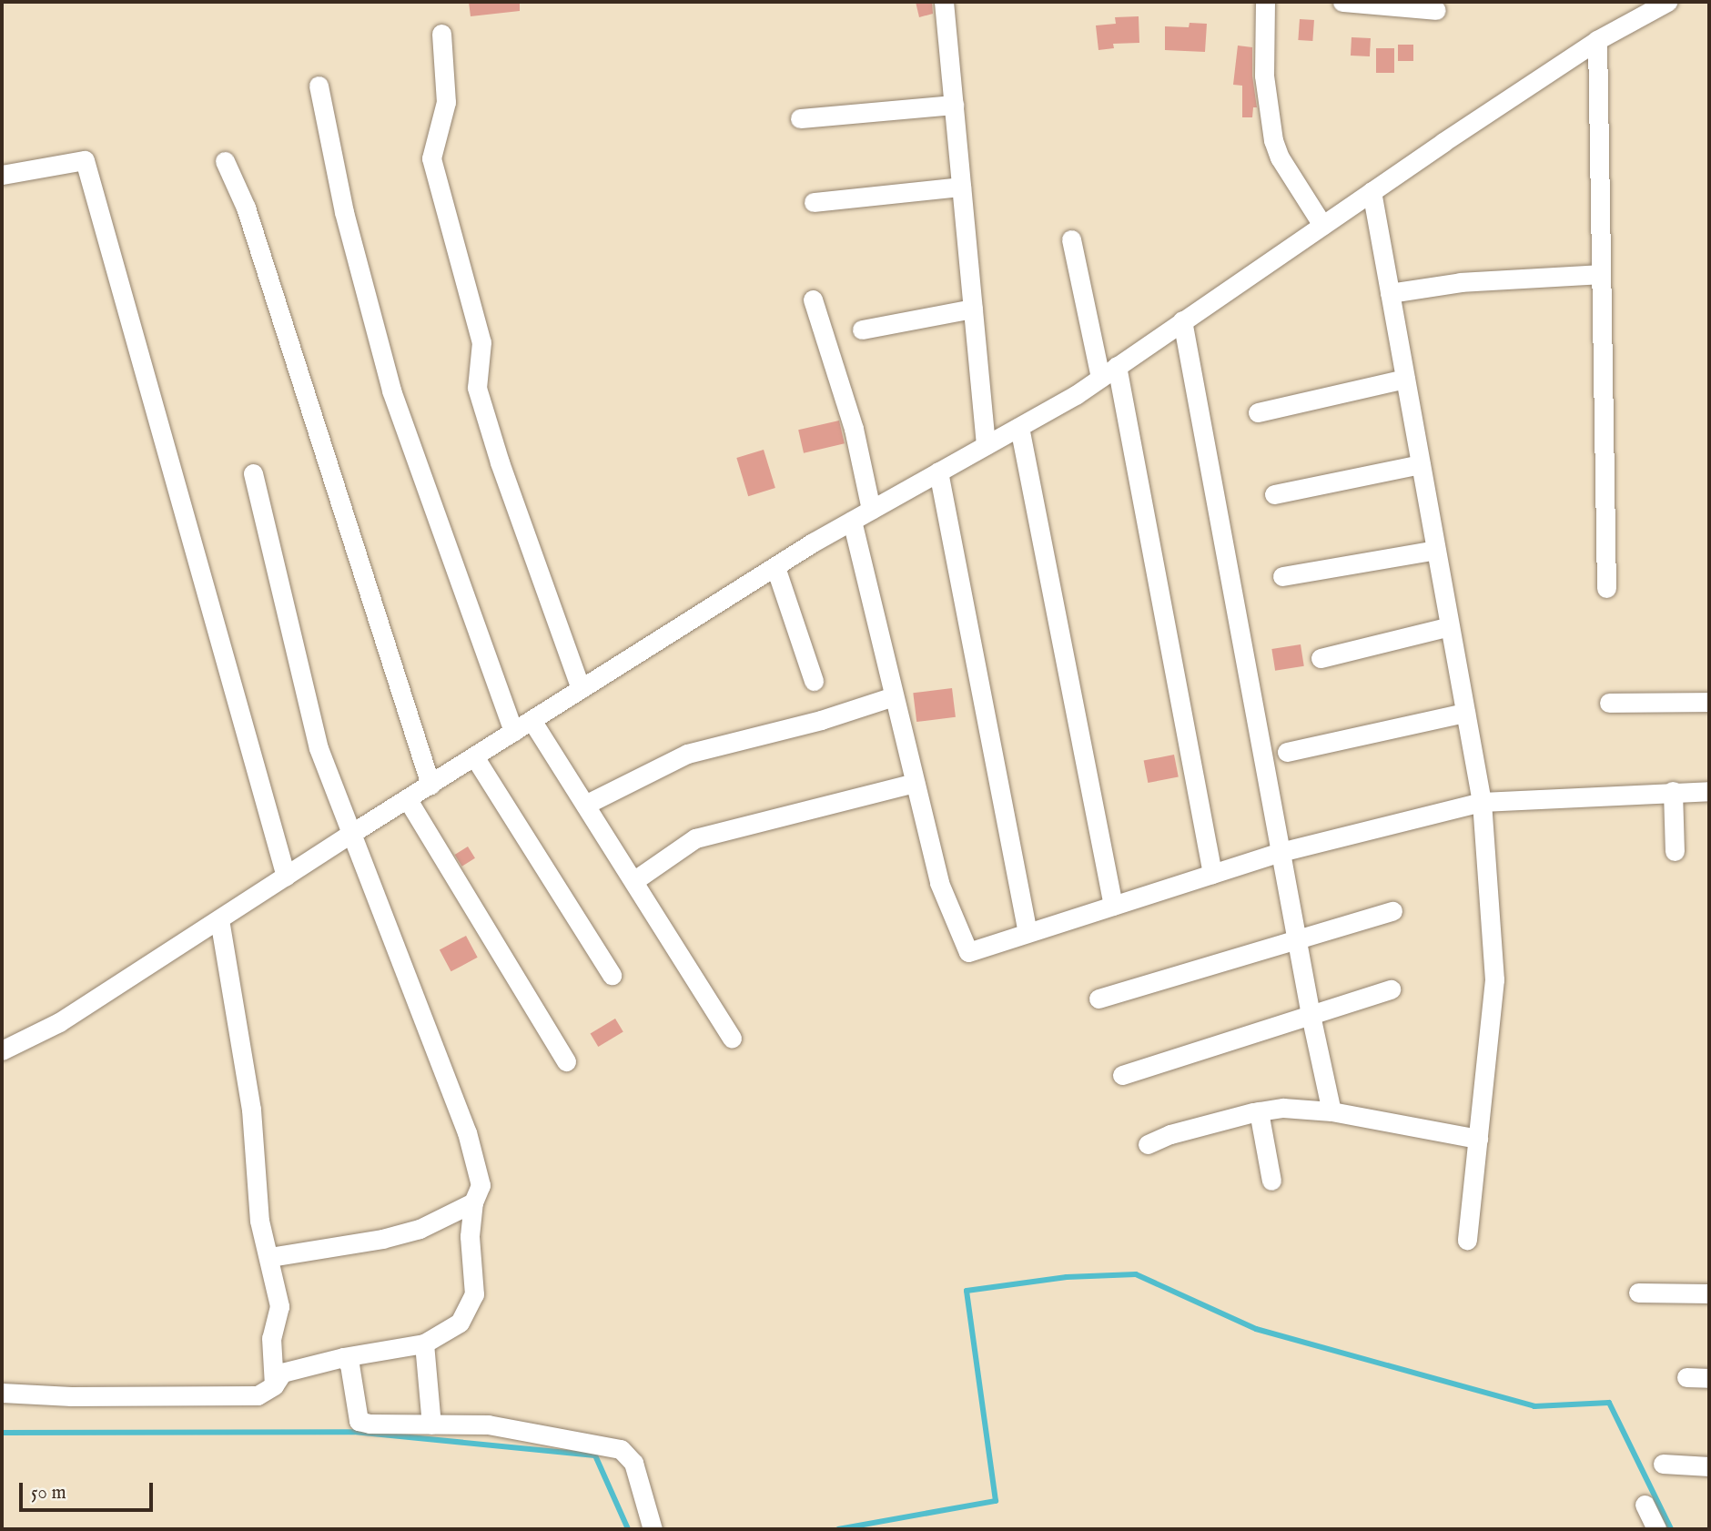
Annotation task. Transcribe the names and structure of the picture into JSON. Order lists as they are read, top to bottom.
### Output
{
  "scale_bar": "50 m"
}
